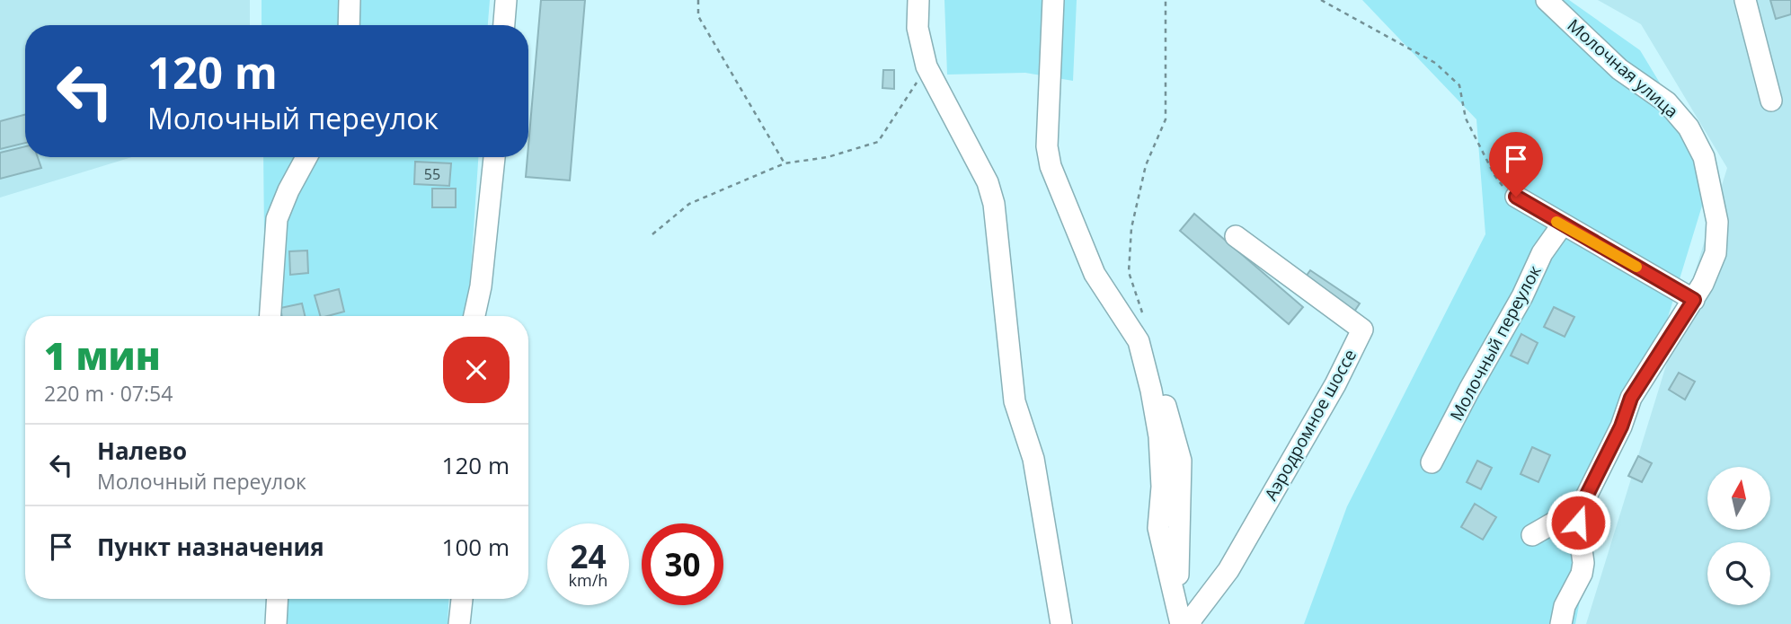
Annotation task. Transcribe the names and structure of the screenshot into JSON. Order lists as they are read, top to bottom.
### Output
{
  "streets": {
    "street": ["Молочная улица", "Молочный переулок", "Аэродромное шоссе"]
  },
  "house_numbers": ["55"],
  "north": "top",
  "page": {
    "turn": ["120 m", "Молочный переулок"],
    "heading": ["1 мин", "220 m · 07:54"],
    "list": [
      {
        "name": "Налево",
        "note": "Молочный переулок",
        "value": "120 m"
      },
      {
        "name": "Пункт назначения",
        "value": "100 m"
      }
    ],
    "speed": "24 km/h",
    "limit": "30"
  }
}
